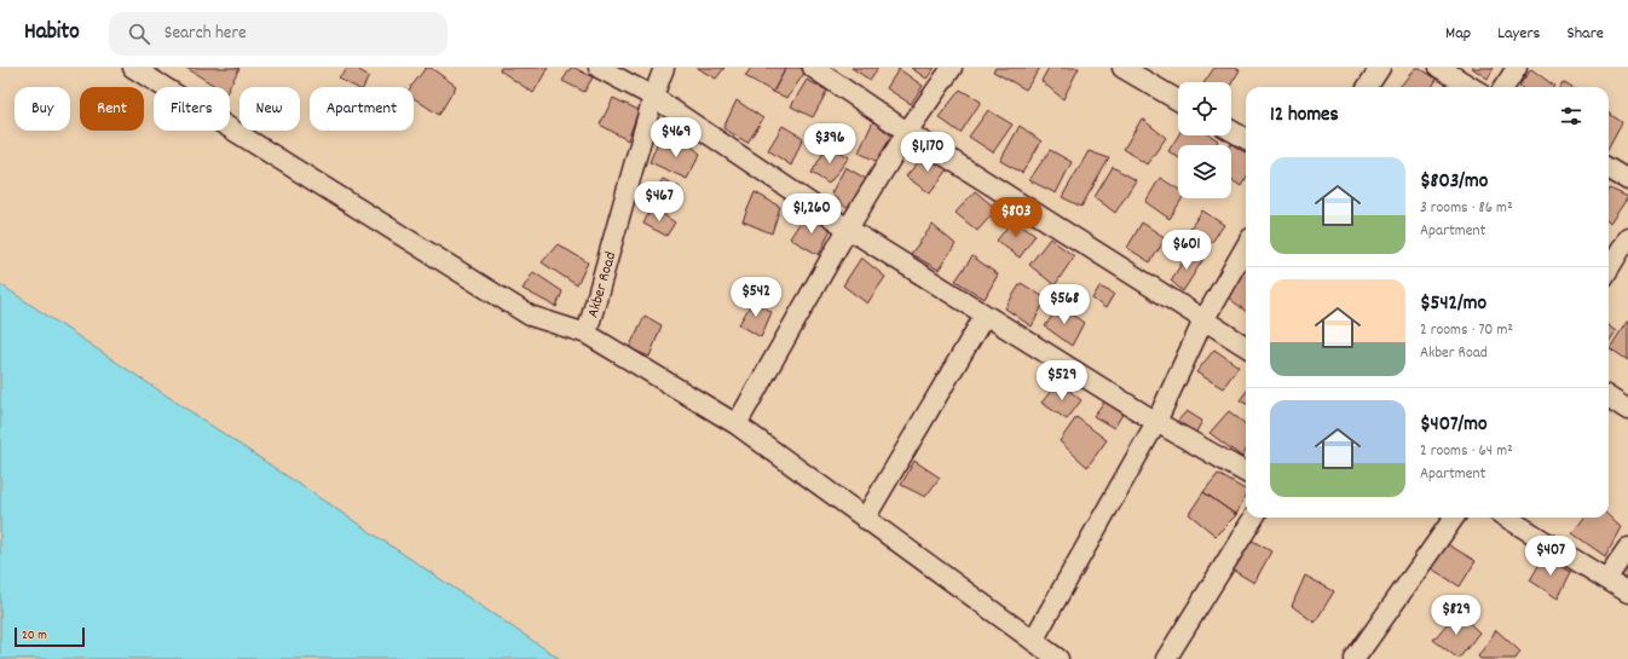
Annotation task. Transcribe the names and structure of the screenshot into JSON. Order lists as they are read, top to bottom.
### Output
{
  "streets": {
    "street": ["Akber Road"]
  },
  "scale_bar": "20 m",
  "page": {
    "header": "Habito",
    "search": "Search here",
    "nav": ["Map", "Layers", "Share"],
    "chip": [
      "Buy",
      "Rent",
      "Filters",
      "New",
      "Apartment"
    ],
    "heading": "12 homes",
    "price": [
      "$469",
      "$396",
      "$1,170",
      "$467",
      "$1,260",
      "$803",
      "$601",
      "$542",
      "$568",
      "$529",
      "$407",
      "$829"
    ],
    "list": [
      {
        "name": "$803/mo",
        "note": "3 rooms · 86 m² · Apartment"
      },
      {
        "name": "$542/mo",
        "note": "2 rooms · 70 m² · Akber Road"
      },
      {
        "name": "$407/mo",
        "note": "2 rooms · 64 m² · Apartment"
      }
    ],
    "scale": "20 m"
  }
}
